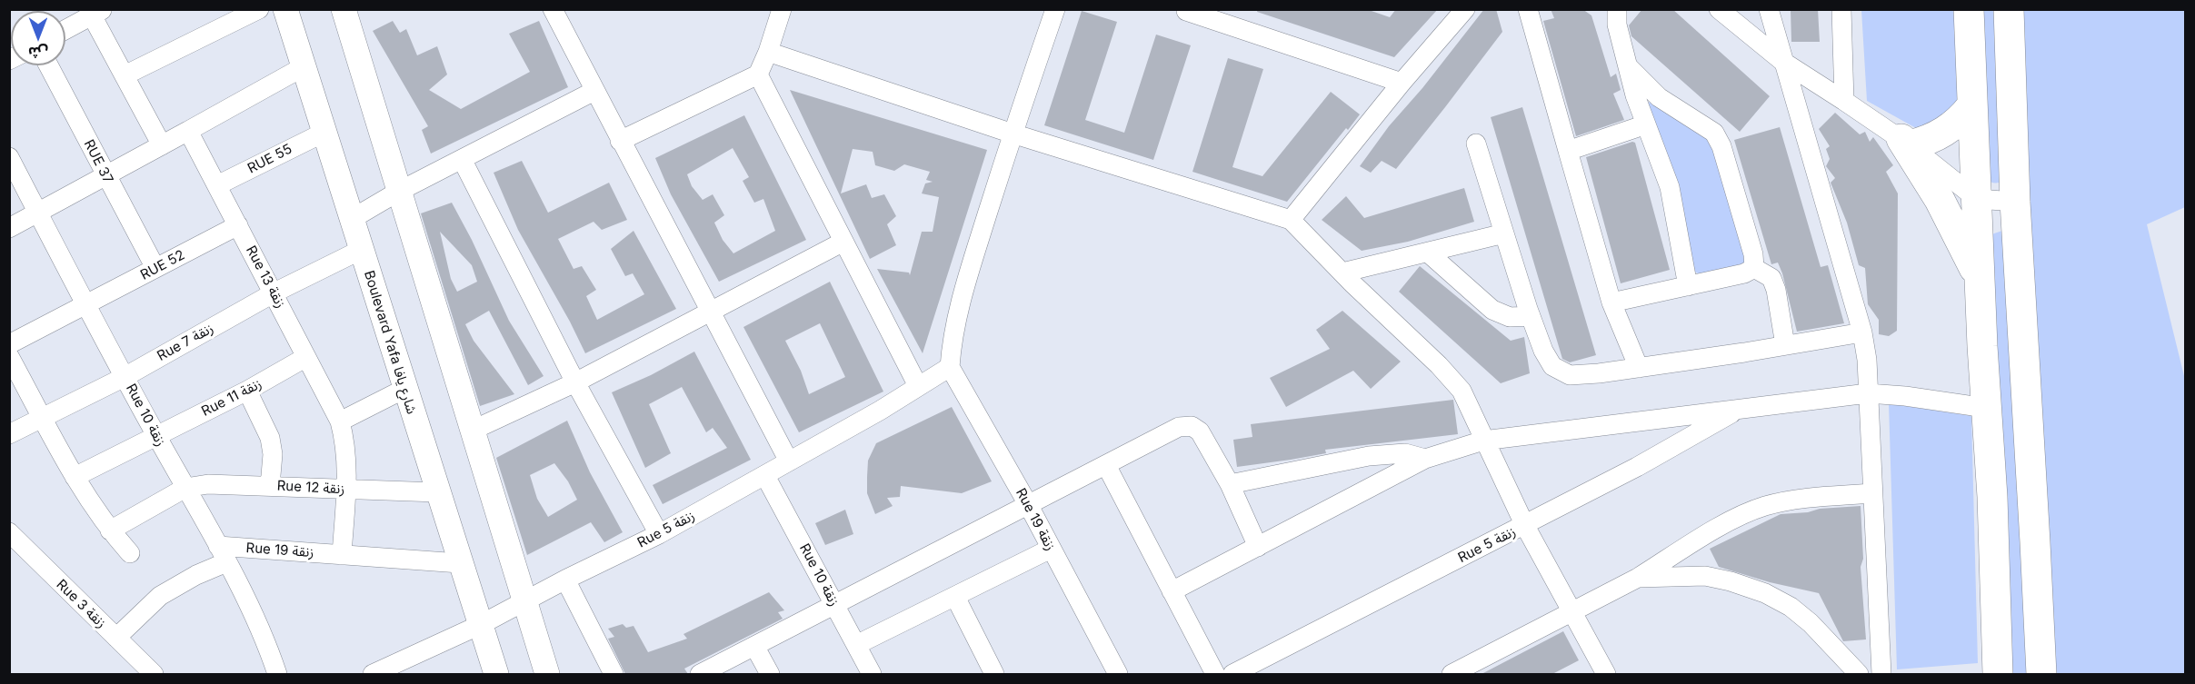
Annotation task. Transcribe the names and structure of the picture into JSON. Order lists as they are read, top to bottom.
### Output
{
  "streets": {
    "street": [
      "RUE 55",
      "RUE 37",
      "RUE 52",
      "Rue 13 زنقة",
      "Rue 7 زنقة",
      "Boulevard Yafa شارع يافا",
      "Rue 11 زنقة",
      "Rue 10 زنقة",
      "Rue 12 زنقة",
      "Rue 19 زنقة",
      "Rue 5 زنقة",
      "Rue 3 زنقة"
    ]
  },
  "crossings": [
    ["RUE 55", "Rue 13 زنقة"],
    ["RUE 55", "Boulevard Yafa شارع يافا"],
    ["RUE 37", "RUE 52"],
    ["RUE 52", "Rue 13 زنقة"],
    ["RUE 52", "Rue 10 زنقة"],
    ["Rue 13 زنقة", "Rue 7 زنقة"],
    ["Rue 13 زنقة", "Rue 11 زنقة"],
    ["Rue 13 زنقة", "Rue 12 زنقة"],
    ["Rue 13 زنقة", "Rue 19 زنقة"],
    ["Rue 7 زنقة", "Boulevard Yafa شارع يافا"],
    ["Rue 7 زنقة", "Rue 10 زنقة"],
    ["Boulevard Yafa شارع يافا", "Rue 12 زنقة"],
    ["Boulevard Yafa شارع يافا", "Rue 19 زنقة"],
    ["Boulevard Yafa شارع يافا", "Rue 5 زنقة"],
    ["Rue 11 زنقة", "Rue 10 زنقة"],
    ["Rue 10 زنقة", "Rue 12 زنقة"],
    ["Rue 10 زنقة", "Rue 19 زنقة"],
    ["Rue 10 زنقة", "Rue 5 زنقة"],
    ["Rue 19 زنقة", "Rue 5 زنقة"]
  ],
  "north": "bottom"
}
